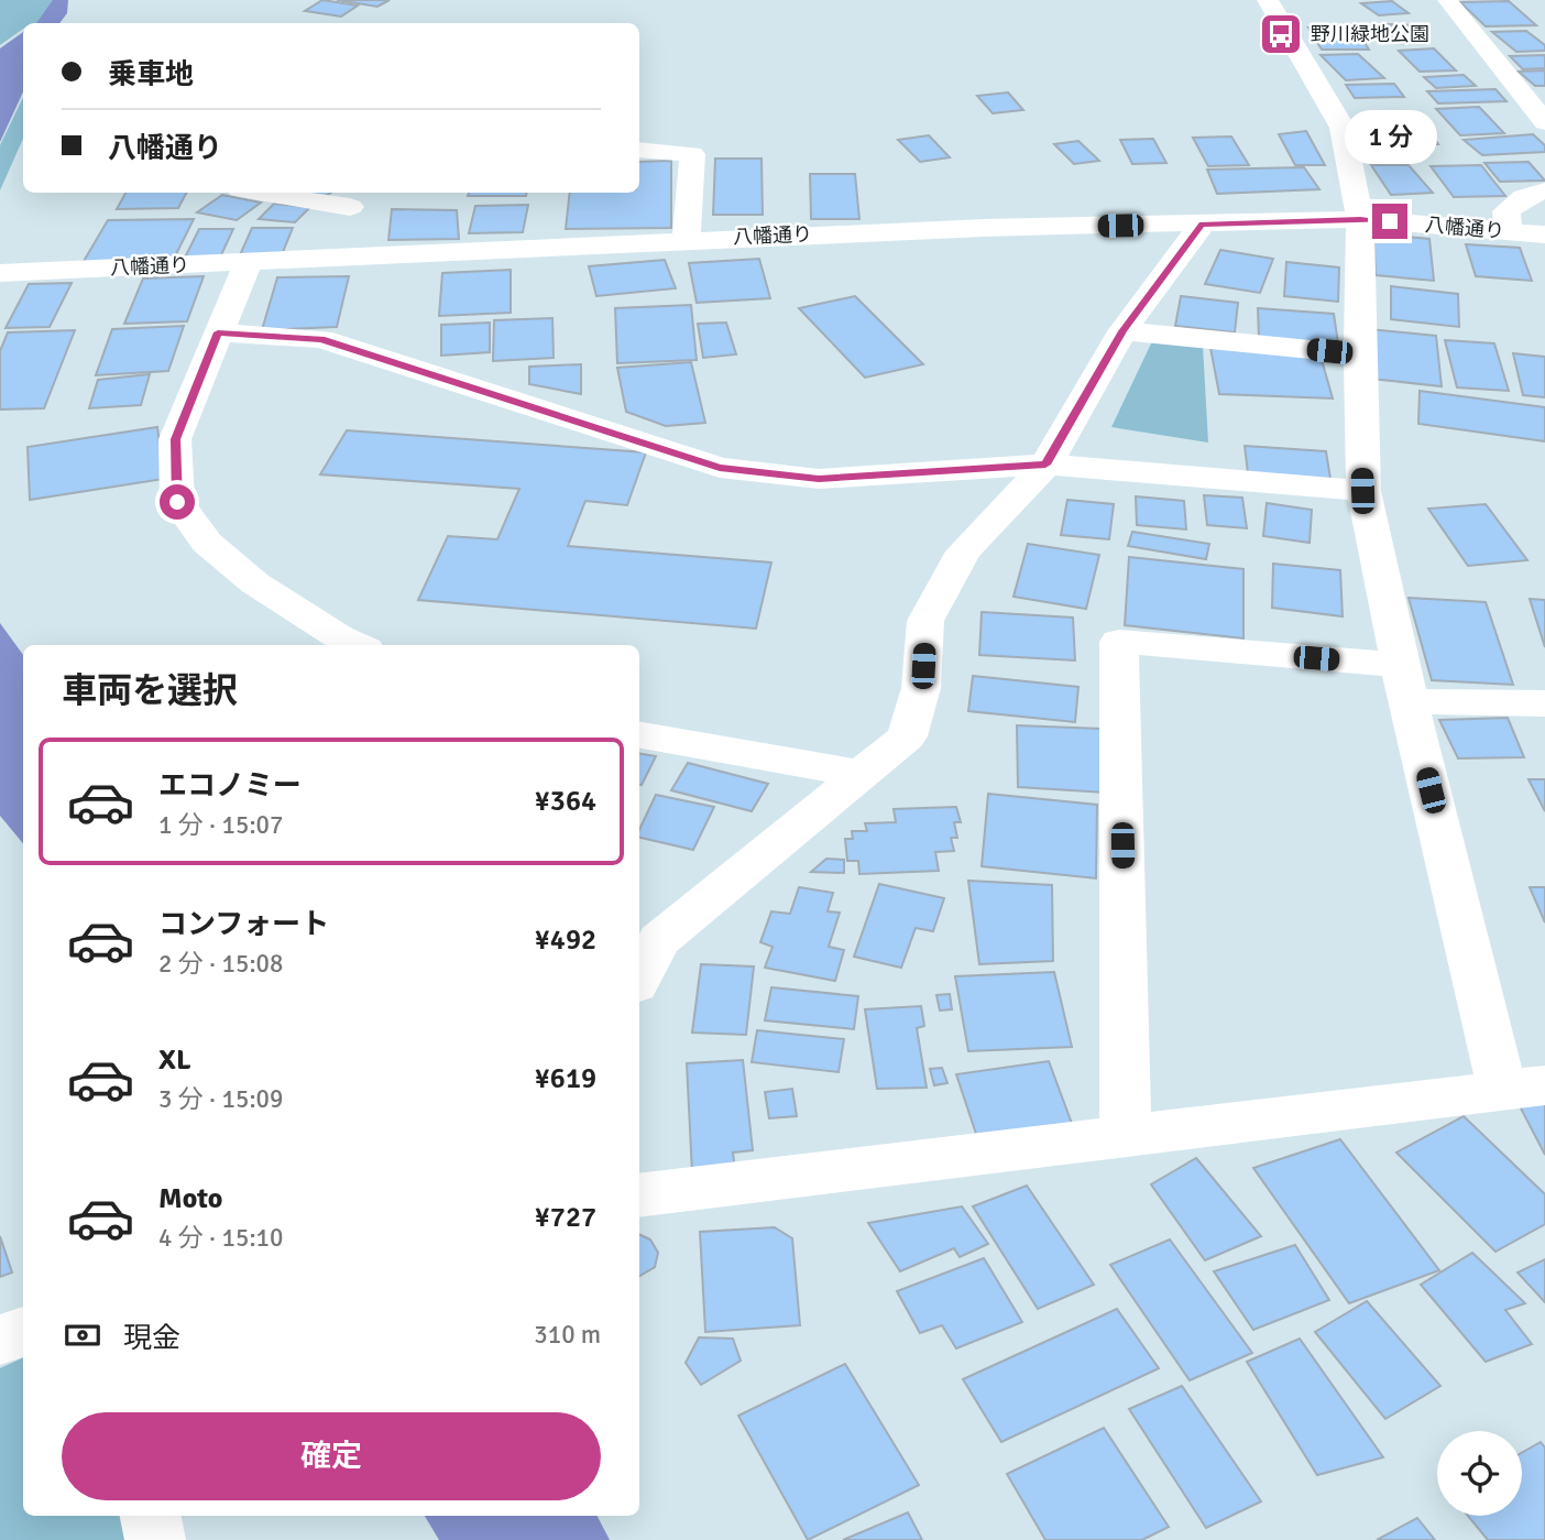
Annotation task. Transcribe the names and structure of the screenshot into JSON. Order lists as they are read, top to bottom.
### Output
{
  "streets": {
    "street": ["八幡通り"]
  },
  "places": {
    "bus stop": ["野川緑地公園"]
  },
  "page": {
    "banner": ["乗車地", "八幡通り"],
    "bubble": "1 分",
    "heading": "車両を選択",
    "list": [
      {
        "name": "エコノミー",
        "note": "1 分 · 15:07",
        "value": "¥364"
      },
      {
        "name": "コンフォート",
        "note": "2 分 · 15:08",
        "value": "¥492"
      },
      {
        "name": "XL",
        "note": "3 分 · 15:09",
        "value": "¥619"
      },
      {
        "name": "Moto",
        "note": "4 分 · 15:10",
        "value": "¥727"
      }
    ],
    "pay": ["現金", "310 m"],
    "buttons": "確定"
  }
}
